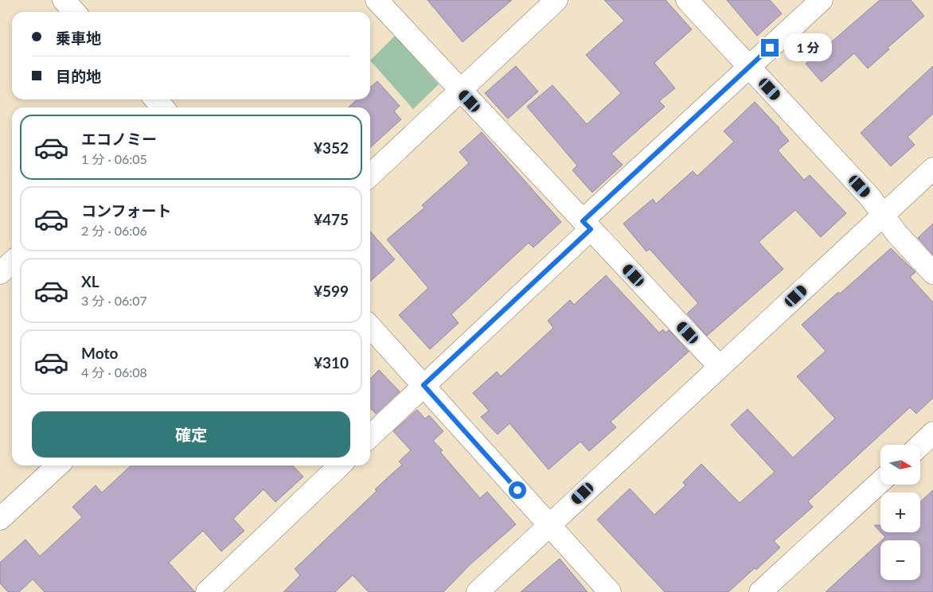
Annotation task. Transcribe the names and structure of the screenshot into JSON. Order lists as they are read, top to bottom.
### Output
{
  "north": "right",
  "page": {
    "banner": ["乗車地", "目的地"],
    "bubble": "1 分",
    "list": [
      {
        "name": "エコノミー",
        "note": "1 分 · 06:05",
        "value": "¥352"
      },
      {
        "name": "コンフォート",
        "note": "2 分 · 06:06",
        "value": "¥475"
      },
      {
        "name": "XL",
        "note": "3 分 · 06:07",
        "value": "¥599"
      },
      {
        "name": "Moto",
        "note": "4 分 · 06:08",
        "value": "¥310"
      }
    ],
    "buttons": "確定",
    "map_buttons": ["+", "−"]
  }
}
